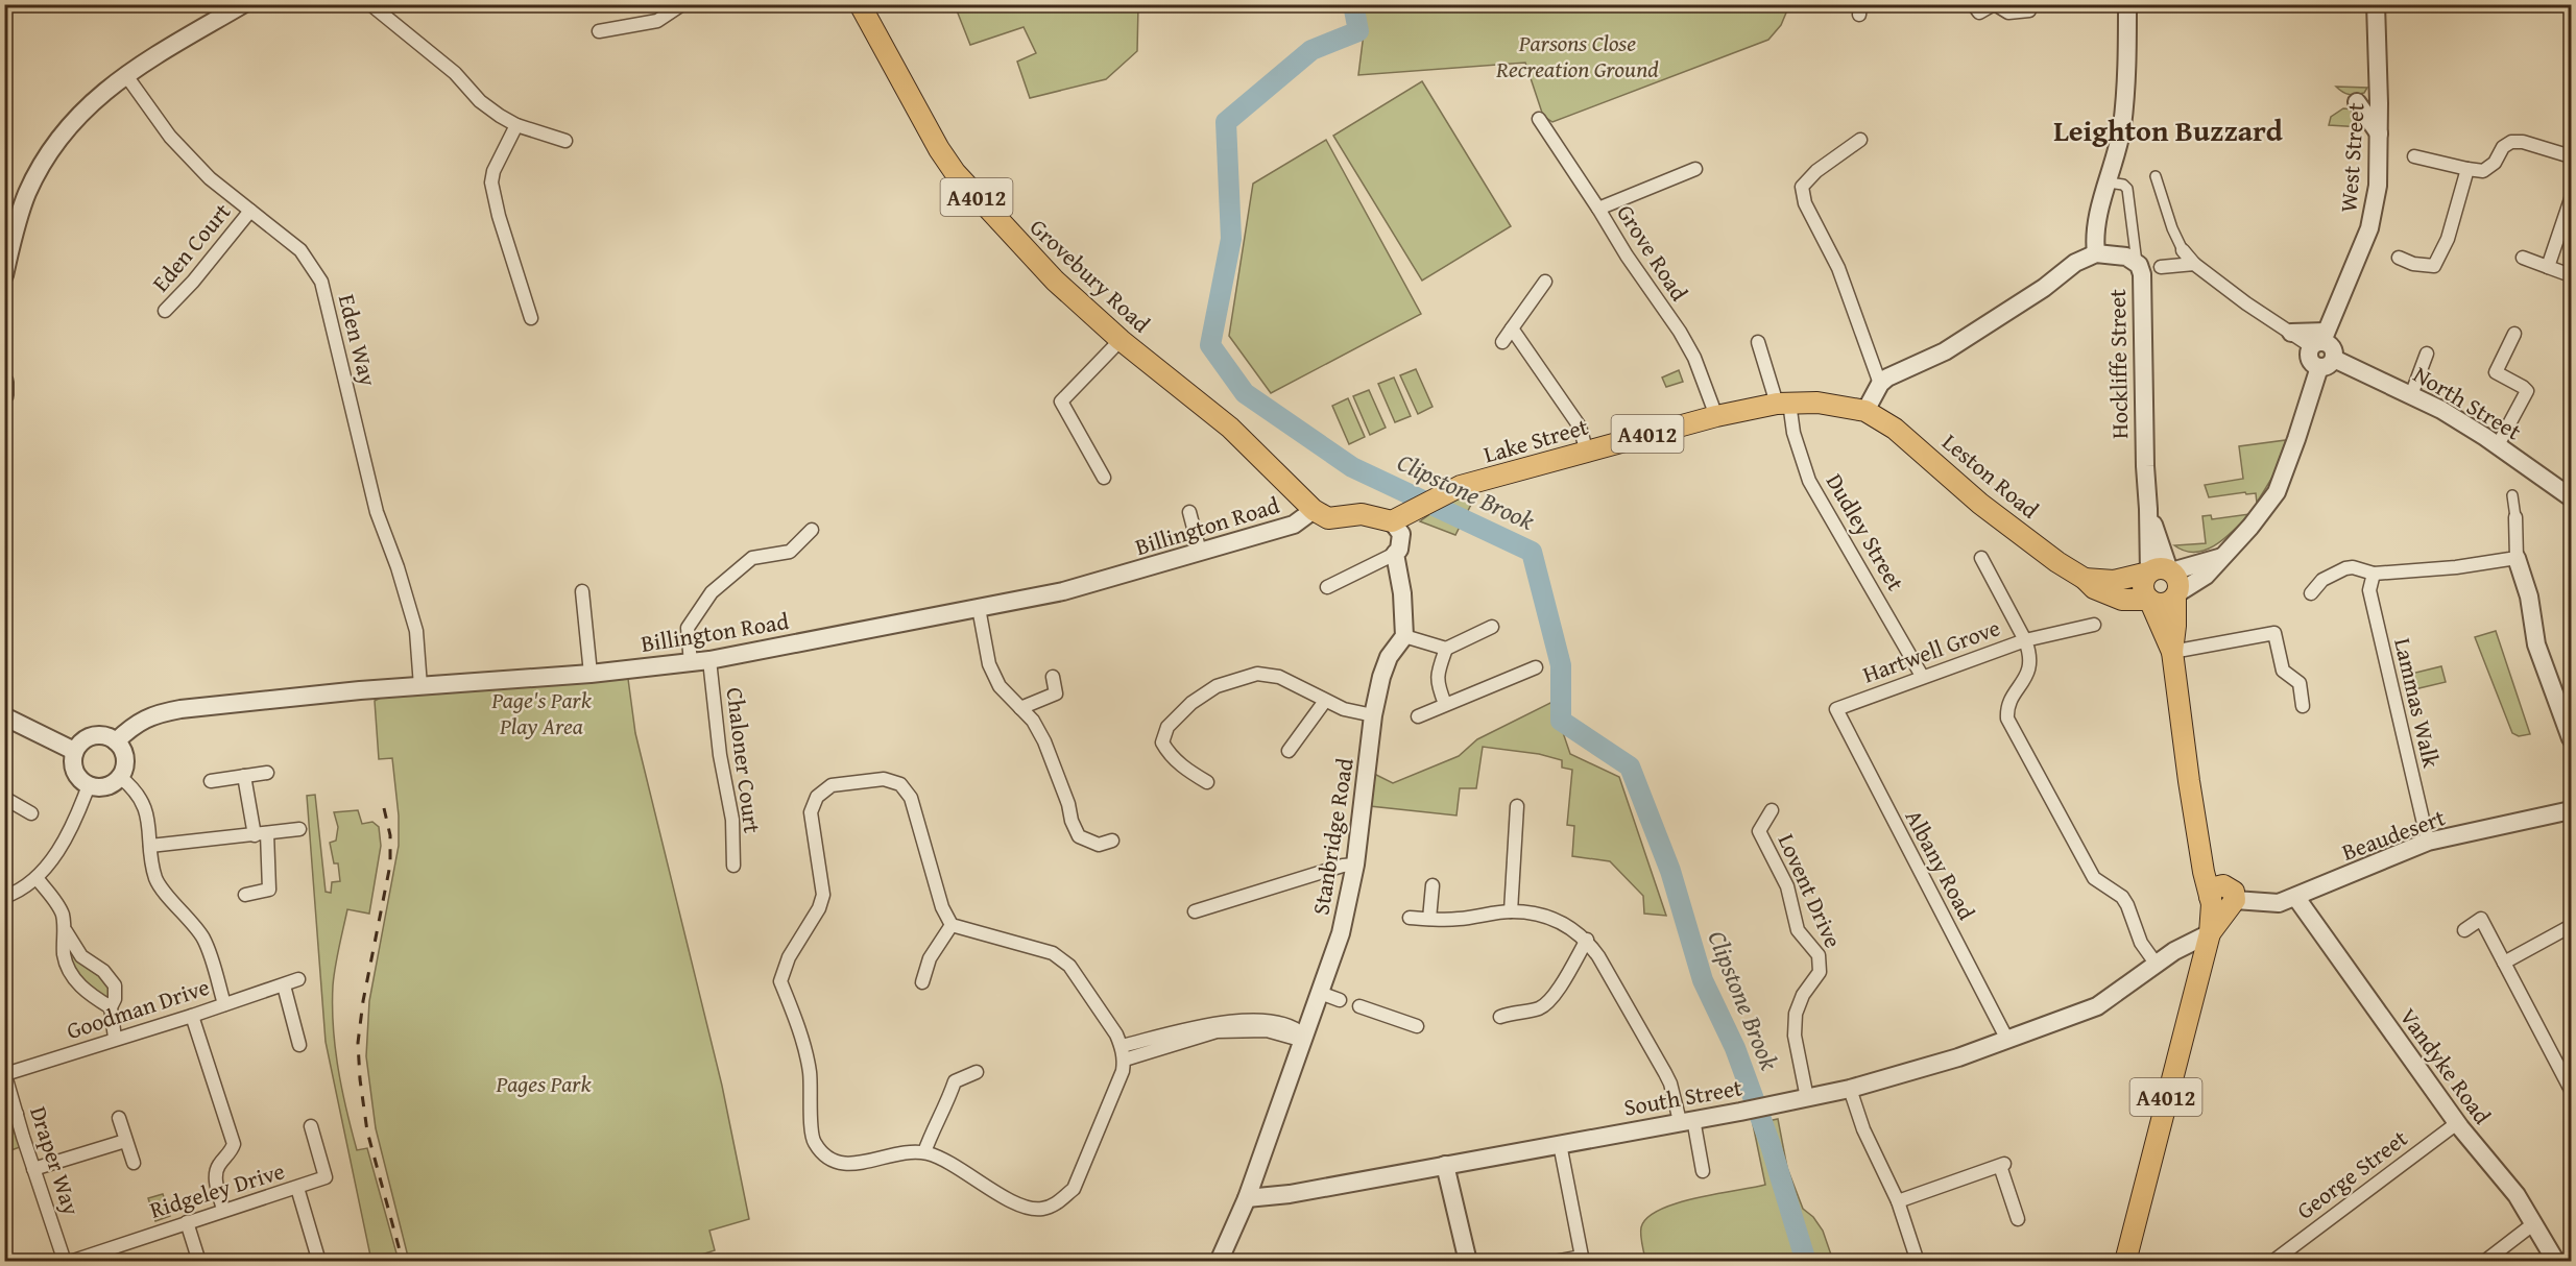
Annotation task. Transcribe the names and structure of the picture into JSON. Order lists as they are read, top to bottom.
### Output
{
  "streets": {
    "main road": [
      "A4012",
      "Grovebury Road",
      "Lake Street",
      "Leston Road"
    ],
    "street": [
      "West Street",
      "Eden Court",
      "Grove Road",
      "Eden Way",
      "Hockliffe Street",
      "North Street",
      "Billington Road",
      "Dudley Street",
      "Hartwell Grove",
      "Lammas Walk",
      "Chaloner Court",
      "Beaudesert",
      "Stanbridge Road",
      "Albany Road",
      "Lovent Drive",
      "Goodman Drive",
      "Vandyke Road",
      "South Street",
      "Draper Way",
      "George Street",
      "Ridgeley Drive"
    ]
  },
  "crossings": [
    ["A4012", "Beaudesert"],
    ["A4012", "South Street"],
    ["Eden Court", "Eden Way"],
    ["Grove Road", "Lake Street"],
    ["Grovebury Road", "Billington Road"],
    ["Eden Way", "Billington Road"],
    ["Hockliffe Street", "Leston Road"],
    ["Lake Street", "Leston Road"],
    ["Lake Street", "Dudley Street"],
    ["Billington Road", "Chaloner Court"],
    ["Dudley Street", "Hartwell Grove"],
    ["Hartwell Grove", "Albany Road"],
    ["Lammas Walk", "Beaudesert"],
    ["Beaudesert", "Vandyke Road"],
    ["Stanbridge Road", "South Street"],
    ["Albany Road", "South Street"],
    ["Lovent Drive", "South Street"],
    ["Goodman Drive", "Draper Way"],
    ["Vandyke Road", "George Street"]
  ],
  "districts": ["Leighton Buzzard"],
  "water": ["Clipstone Brook"],
  "parks": ["Parsons Close Recreation Ground", "Page's Park Play Area", "Pages Park"]
}
